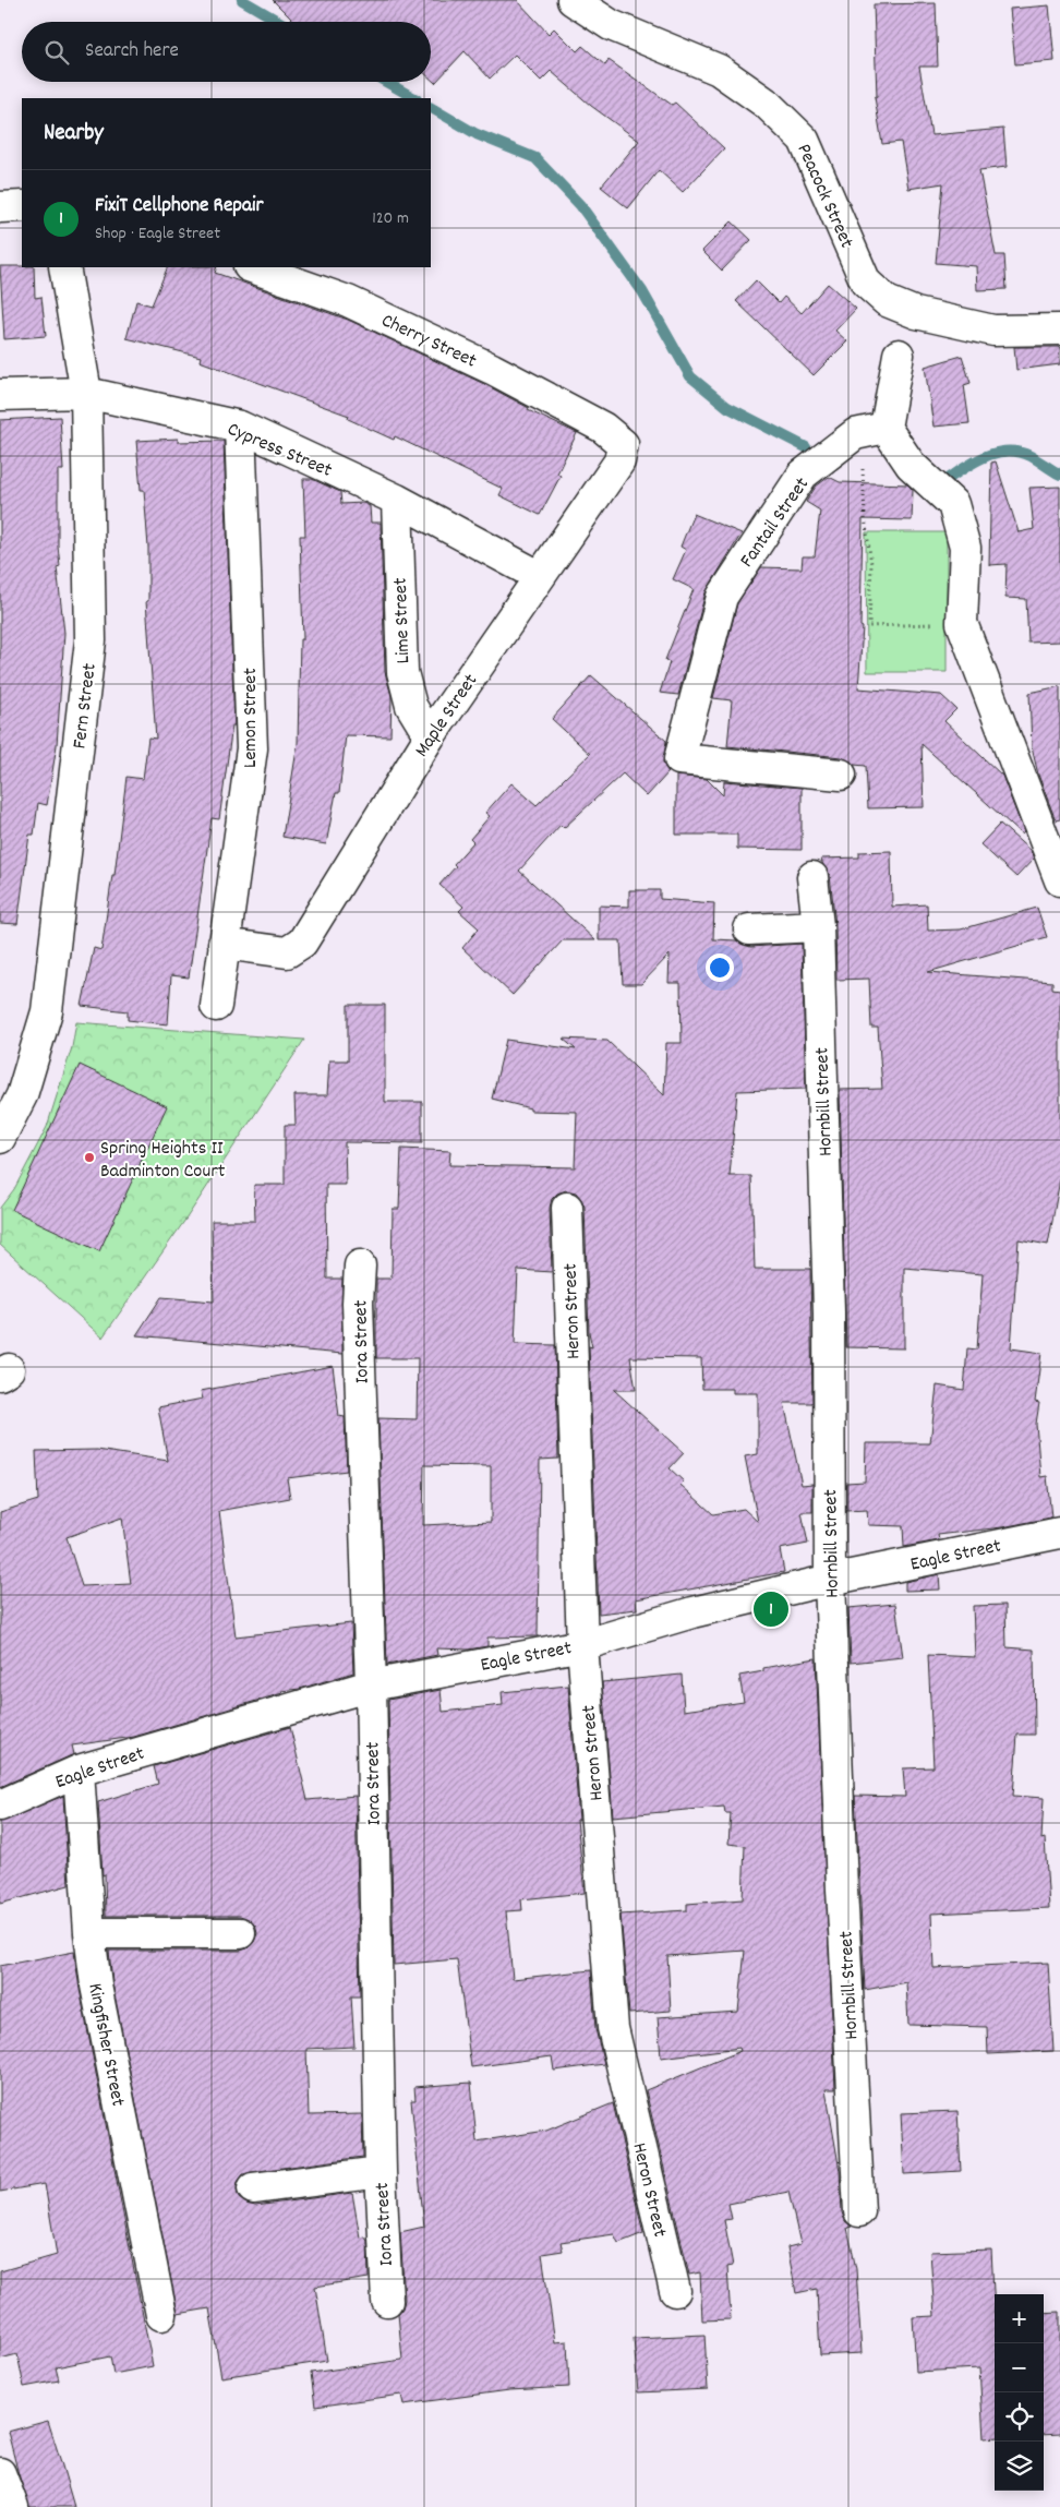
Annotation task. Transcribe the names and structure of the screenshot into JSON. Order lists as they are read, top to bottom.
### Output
{
  "streets": {
    "street": [
      "Peacock Street",
      "Cherry Street",
      "Cypress Street",
      "Fantail Street",
      "Lime Street",
      "Fern Street",
      "Maple Street",
      "Lemon Street",
      "Hornbill Street",
      "Heron Street",
      "Iora Street",
      "Eagle Street",
      "Kingfisher Street"
    ]
  },
  "crossings": [
    ["Cherry Street", "Maple Street"],
    ["Cypress Street", "Lime Street"],
    ["Cypress Street", "Fern Street"],
    ["Cypress Street", "Maple Street"],
    ["Cypress Street", "Lemon Street"],
    ["Lime Street", "Maple Street"],
    ["Maple Street", "Lemon Street"],
    ["Hornbill Street", "Eagle Street"],
    ["Heron Street", "Eagle Street"],
    ["Iora Street", "Eagle Street"],
    ["Eagle Street", "Kingfisher Street"]
  ],
  "places": ["Spring Heights II Badminton Court"],
  "page": {
    "search": "Search here",
    "heading": "Nearby",
    "list": [
      {
        "mark": "1",
        "name": "FixiT Cellphone Repair",
        "note": "Shop · Eagle Street",
        "value": "120 m"
      }
    ],
    "pins": "1",
    "map_buttons": ["+", "−"]
  }
}
